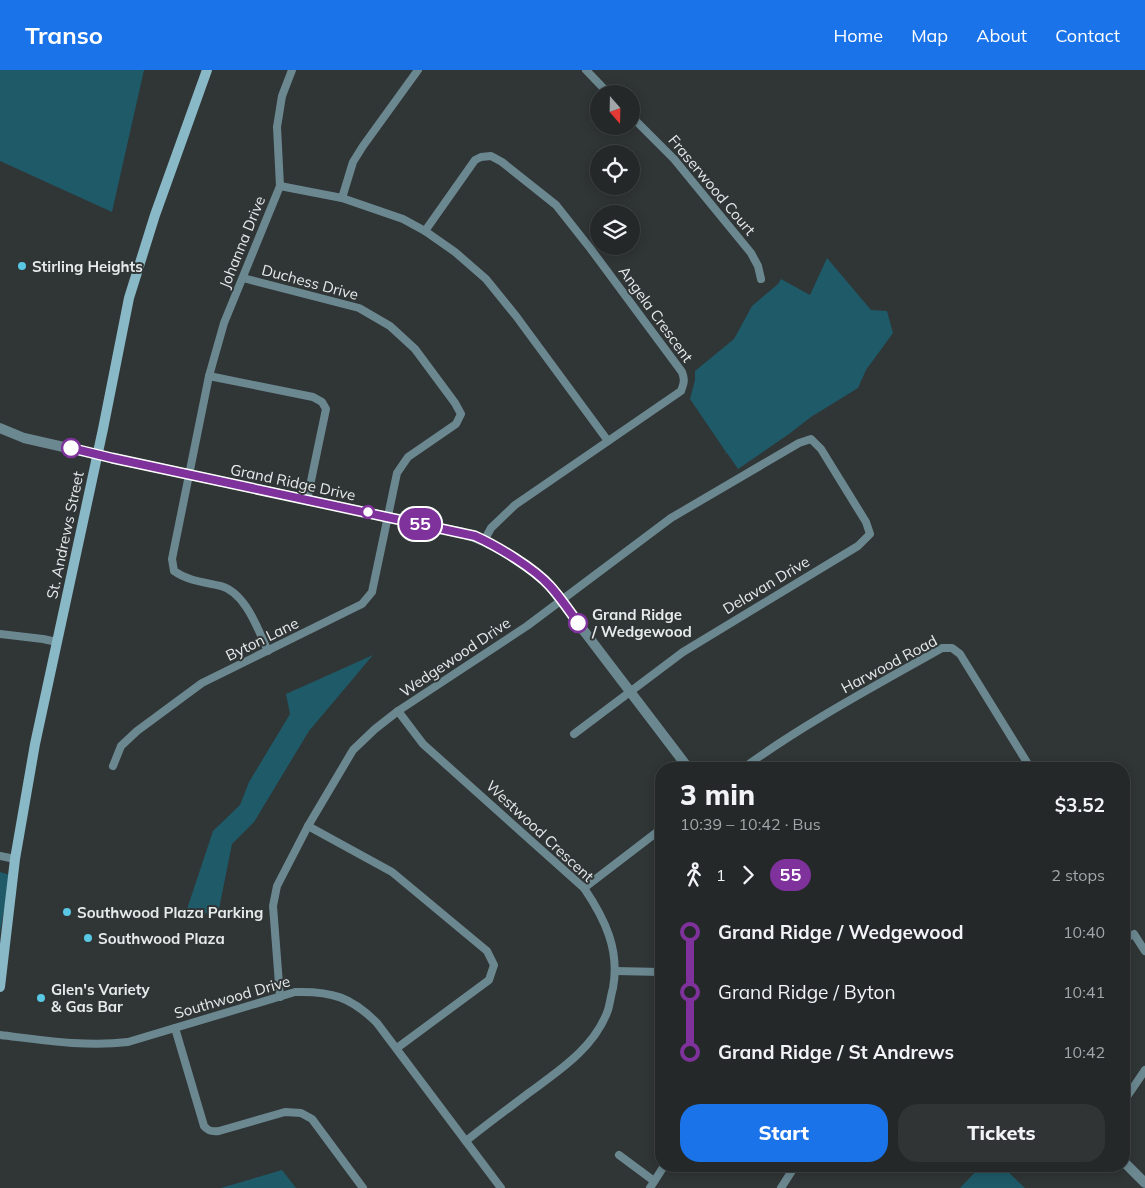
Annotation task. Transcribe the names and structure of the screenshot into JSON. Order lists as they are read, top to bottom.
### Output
{
  "streets": {
    "main road": ["St. Andrews Street"],
    "street": [
      "Fraserwood Court",
      "Johanna Drive",
      "Duchess Drive",
      "Angela Crescent",
      "Grand Ridge Drive",
      "Delavan Drive",
      "Byton Lane",
      "Wedgewood Drive",
      "Harwood Road",
      "Westwood Crescent",
      "Southwood Drive"
    ]
  },
  "crossings": [
    ["Johanna Drive", "Duchess Drive"],
    ["Johanna Drive", "Angela Crescent"],
    ["Johanna Drive", "Grand Ridge Drive"],
    ["Johanna Drive", "Byton Lane"],
    ["Duchess Drive", "Grand Ridge Drive"],
    ["Duchess Drive", "Byton Lane"],
    ["Angela Crescent", "Grand Ridge Drive"],
    ["Grand Ridge Drive", "St. Andrews Street"],
    ["Grand Ridge Drive", "Delavan Drive"],
    ["Grand Ridge Drive", "Byton Lane"],
    ["Grand Ridge Drive", "Wedgewood Drive"],
    ["Delavan Drive", "Wedgewood Drive"],
    ["Wedgewood Drive", "Westwood Crescent"],
    ["Wedgewood Drive", "Southwood Drive"],
    ["Westwood Crescent", "Southwood Drive"]
  ],
  "places": [
    "Stirling Heights",
    "Grand Ridge / Wedgewood",
    "Southwood Plaza Parking",
    "Southwood Plaza",
    "Glen's Variety & Gas Bar"
  ],
  "lines": ["bus line 55"],
  "north": "bottom",
  "page": {
    "header": "Transo",
    "nav": [
      "Home",
      "Map",
      "About",
      "Contact"
    ],
    "on_map": "55",
    "heading": ["3 min", "10:39 – 10:42 · Bus", "$3.52"],
    "legs": ["1", "55", "2 stops"],
    "list": [
      {
        "name": "Grand Ridge / Wedgewood",
        "value": "10:40"
      },
      {
        "name": "Grand Ridge / Byton",
        "value": "10:41"
      },
      {
        "name": "Grand Ridge / St Andrews",
        "value": "10:42"
      }
    ],
    "buttons": ["Start", "Tickets"]
  }
}
